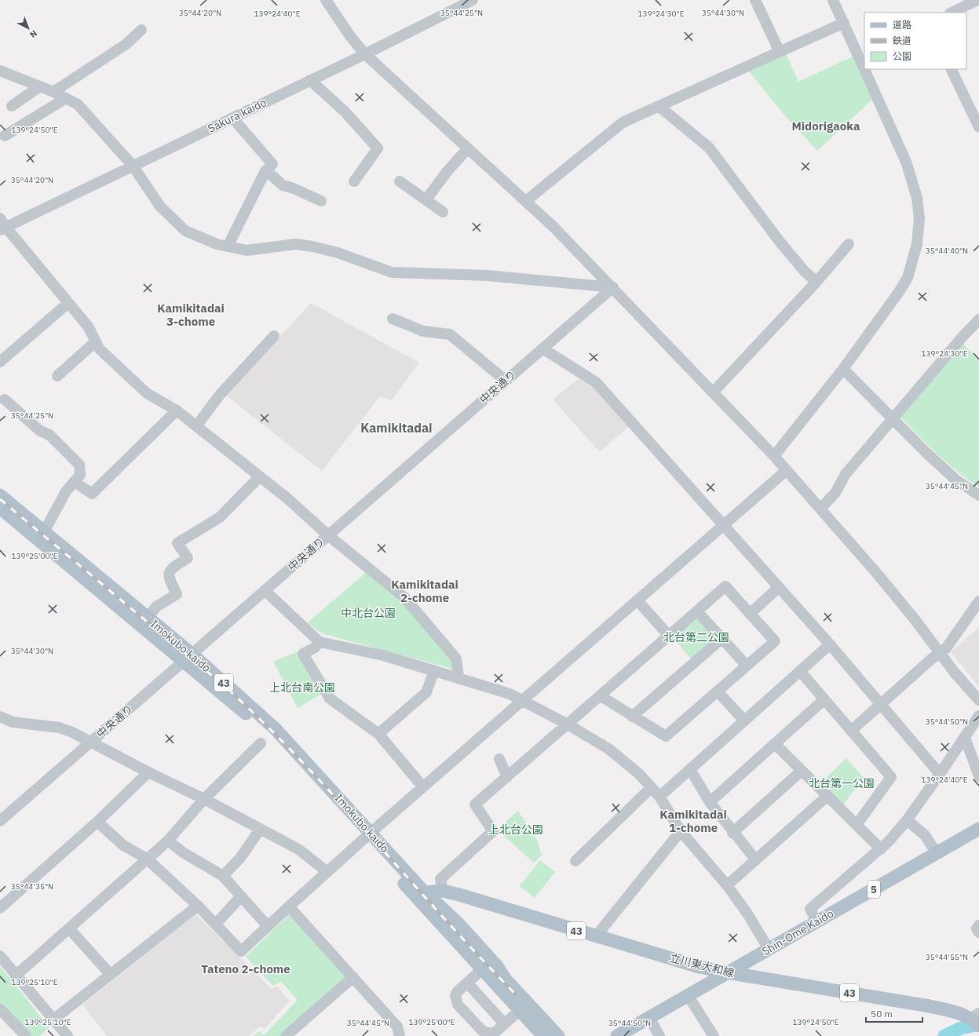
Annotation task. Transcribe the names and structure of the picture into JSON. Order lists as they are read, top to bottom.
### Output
{
  "streets": {
    "main road": [
      "Imokubo kaido",
      "43",
      "5",
      "Shin-Ome Kaido",
      "立川東大和線"
    ],
    "street": ["Sakura kaido", "中央通り"]
  },
  "crossings": [
    ["中央通り", "Imokubo kaido"],
    ["Imokubo kaido", "立川東大和線"],
    ["Shin-Ome Kaido", "立川東大和線"]
  ],
  "districts": [
    "Midorigaoka",
    "Kamikitadai 3-chome",
    "Kamikitadai",
    "Kamikitadai 2-chome",
    "Kamikitadai 1-chome",
    "Tateno 2-chome"
  ],
  "parks": [
    "中北台公園",
    "北台第二公園",
    "上北台南公園",
    "北台第一公園",
    "上北台公園"
  ],
  "legend": ["道路", "鉄道", "公園"],
  "scale_bar": "50 m",
  "north": "bottom right",
  "coordinates": [
    "35°44'20\"N",
    "35°44'25\"N",
    "35°44'30\"N",
    "139°24'40\"E",
    "139°24'30\"E",
    "139°24'50\"E",
    "35°44'40\"N",
    "35°44'45\"N",
    "139°25'00\"E",
    "35°44'50\"N",
    "35°44'35\"N",
    "35°44'55\"N",
    "139°25'10\"E"
  ]
}
